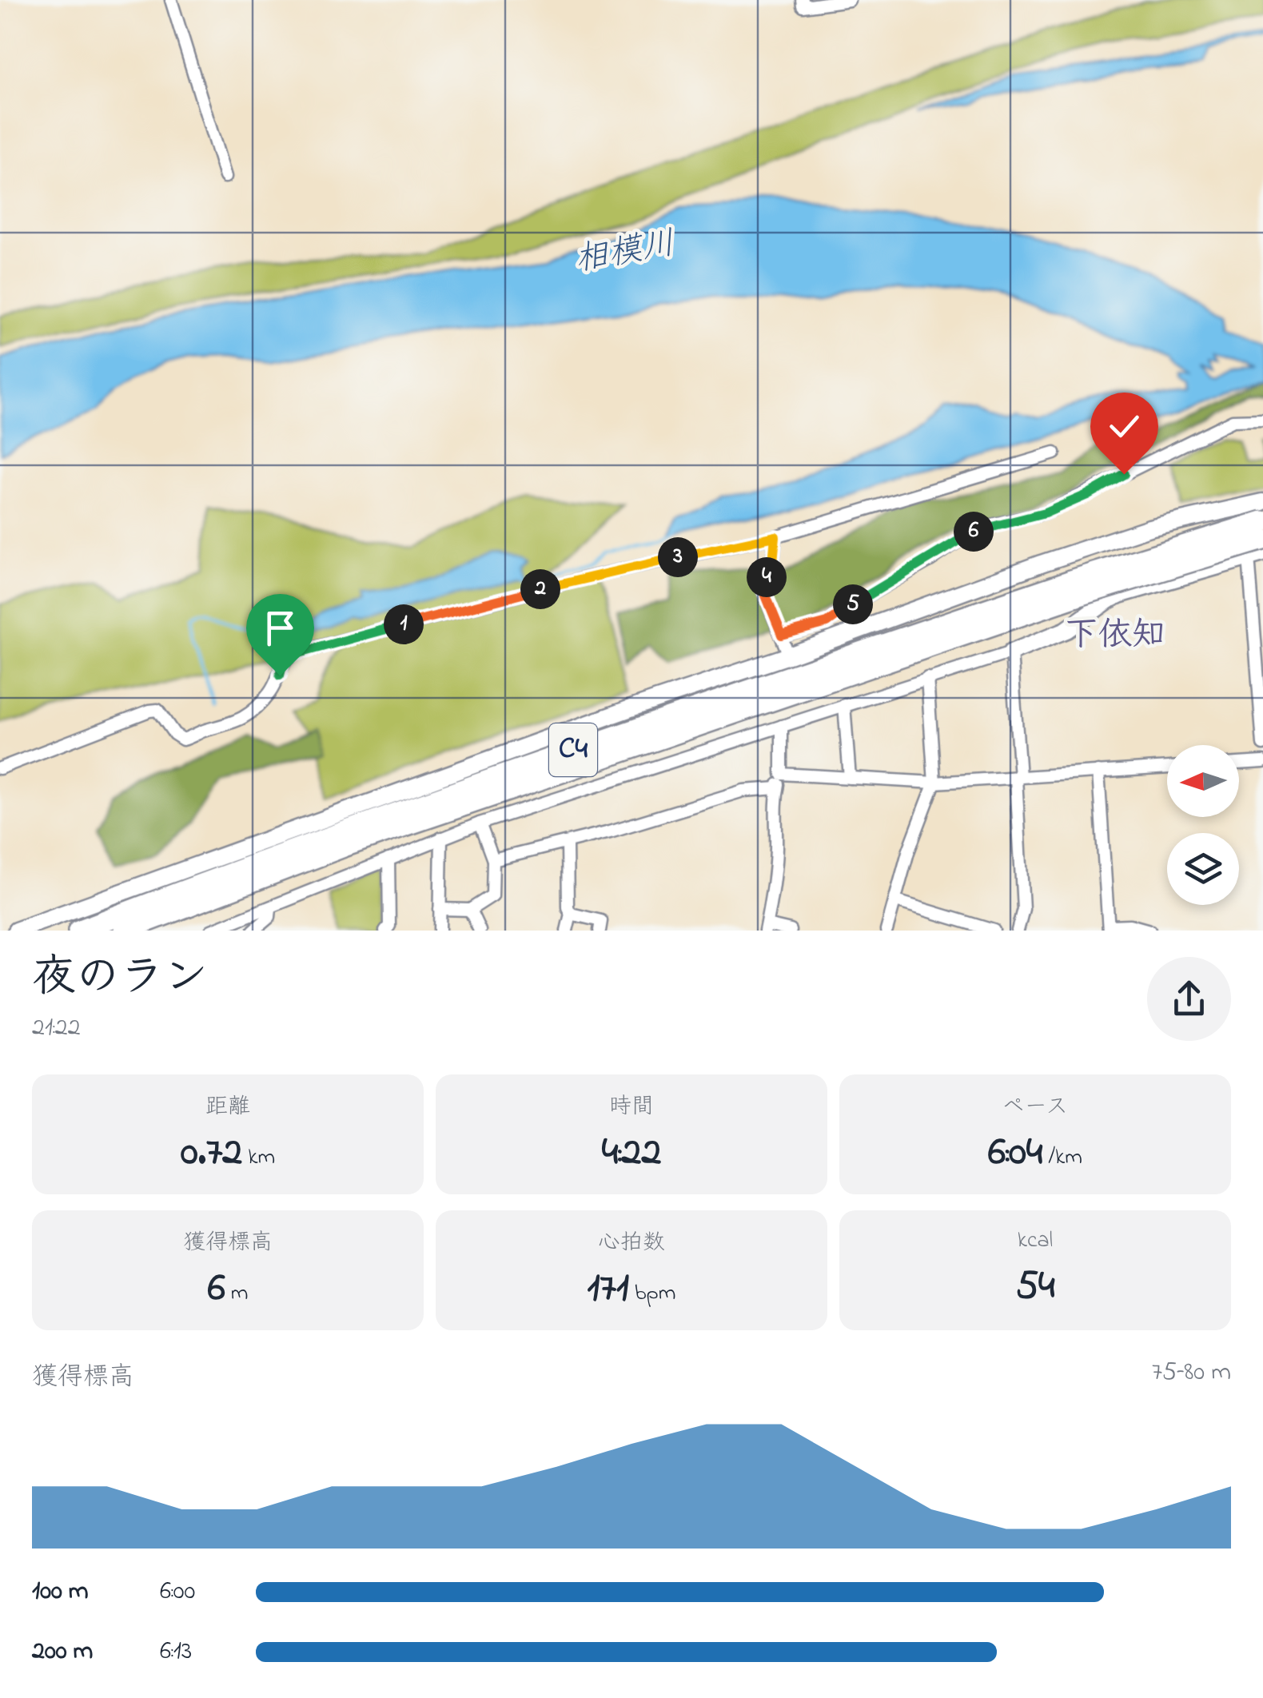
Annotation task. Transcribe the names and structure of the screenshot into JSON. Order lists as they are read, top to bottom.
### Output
{
  "streets": {
    "highway": ["C4"]
  },
  "districts": ["下依知"],
  "water": ["相模川"],
  "north": "left",
  "page": {
    "pins": [
      "6",
      "3",
      "4",
      "2",
      "5",
      "1"
    ],
    "heading": ["夜のラン", "21:22"],
    "stats": [
      ["距離", "0.72 km"],
      ["時間", "4:22"],
      ["ペース", "6:04 /km"],
      ["獲得標高", "6 m"],
      ["心拍数", "171 bpm"],
      ["kcal", "54"]
    ],
    "chart": ["獲得標高", "75–80 m"],
    "list": [
      {
        "name": "100 m",
        "note": "6:00"
      },
      {
        "name": "200 m",
        "note": "6:13"
      }
    ]
  }
}
